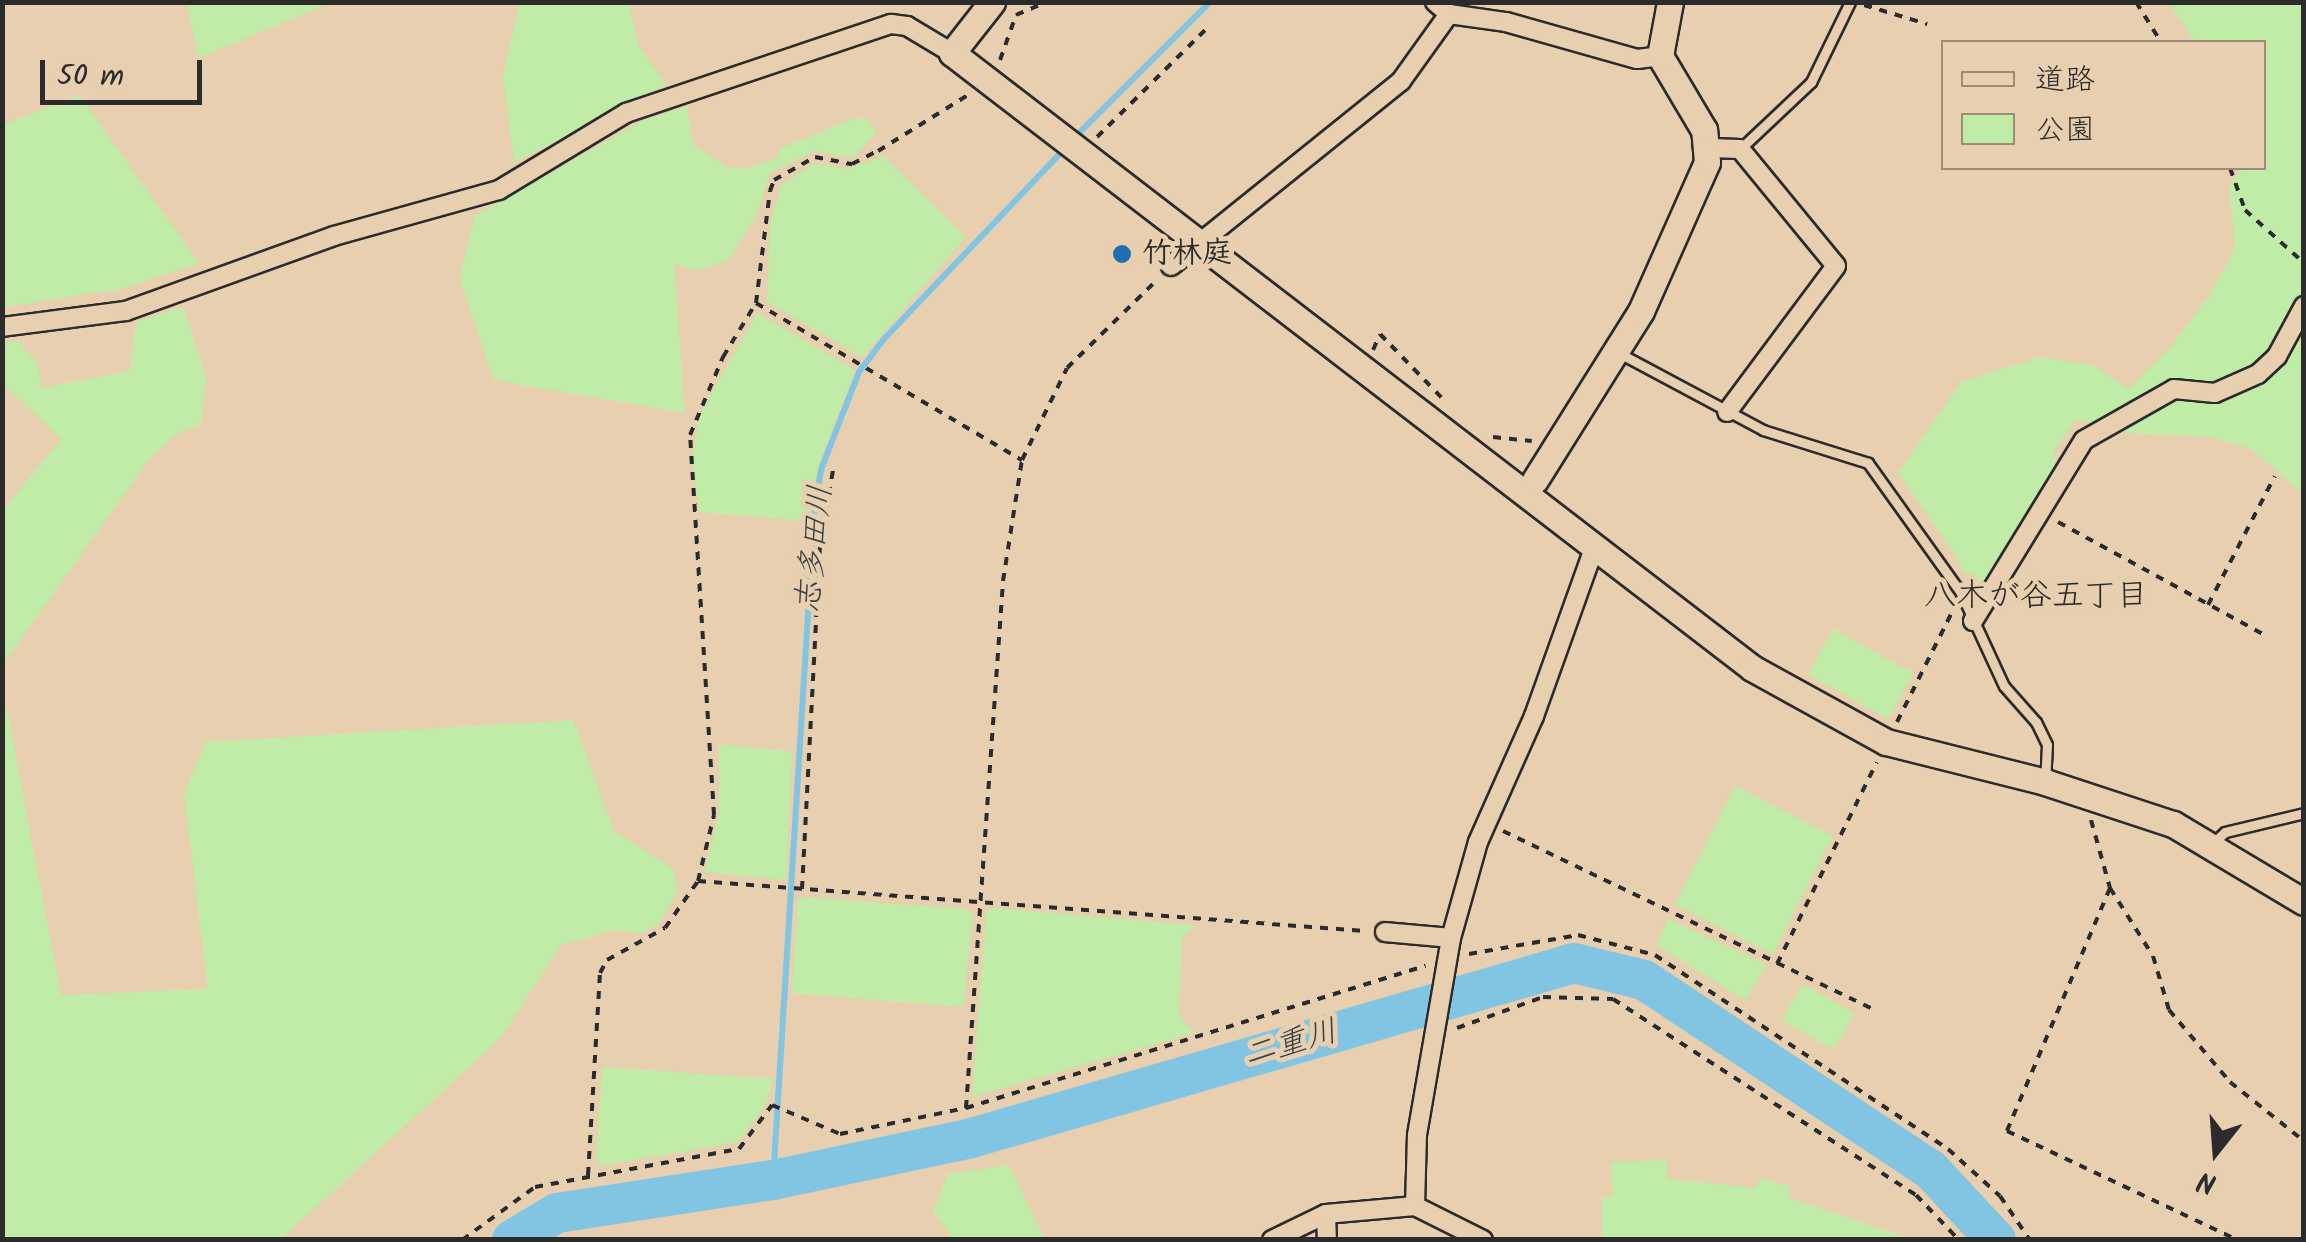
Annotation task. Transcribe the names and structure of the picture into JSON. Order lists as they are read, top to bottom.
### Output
{
  "districts": ["八木が谷五丁目"],
  "water": ["志多田川", "二重川"],
  "places": ["竹林庭"],
  "legend": ["道路", "公園"],
  "scale_bar": "50 m",
  "north": "bottom"
}
